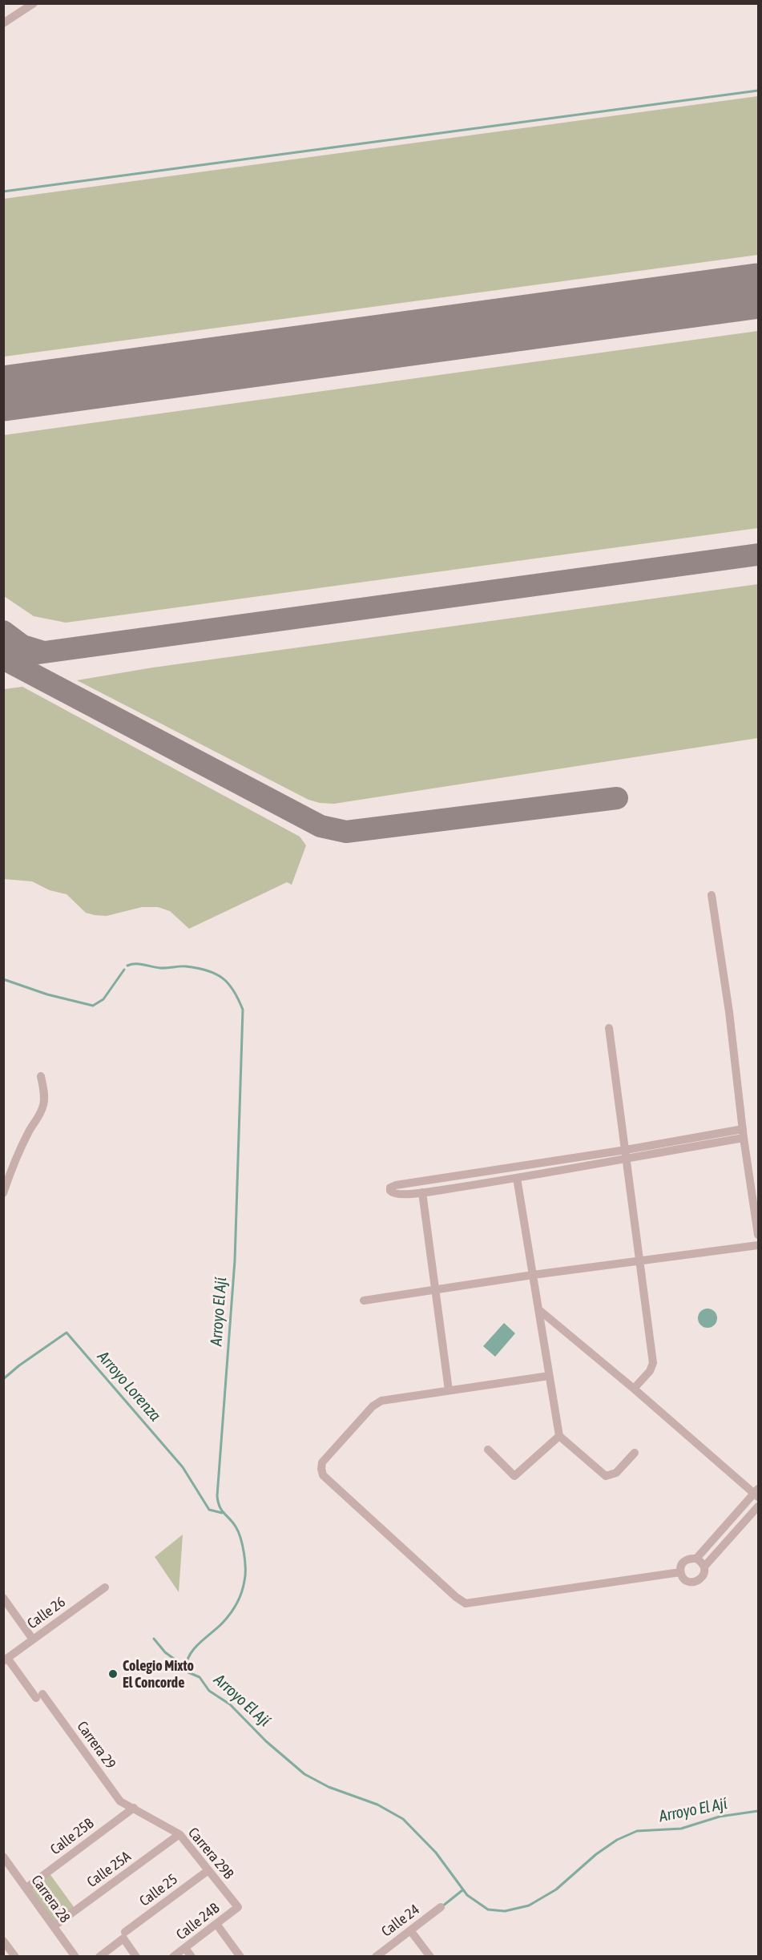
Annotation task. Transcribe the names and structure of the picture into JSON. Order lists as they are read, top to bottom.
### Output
{
  "streets": {
    "street": [
      "Calle 26",
      "Carrera 29",
      "Calle 25B",
      "Carrera 29B",
      "Calle 25A",
      "Calle 25",
      "Carrera 28",
      "Calle 24",
      "Calle 24B"
    ]
  },
  "crossings": [
    ["Calle 26", "Carrera 29"],
    ["Carrera 29", "Calle 25B"],
    ["Carrera 29", "Carrera 29B"],
    ["Calle 25B", "Carrera 29B"],
    ["Calle 25B", "Carrera 28"],
    ["Carrera 29B", "Calle 25A"],
    ["Carrera 29B", "Calle 25"],
    ["Carrera 29B", "Calle 24B"],
    ["Calle 25A", "Carrera 28"]
  ],
  "water": ["Arroyo El Ají", "Arroyo Lorenza"],
  "places": ["Colegio Mixto El Concorde"]
}
